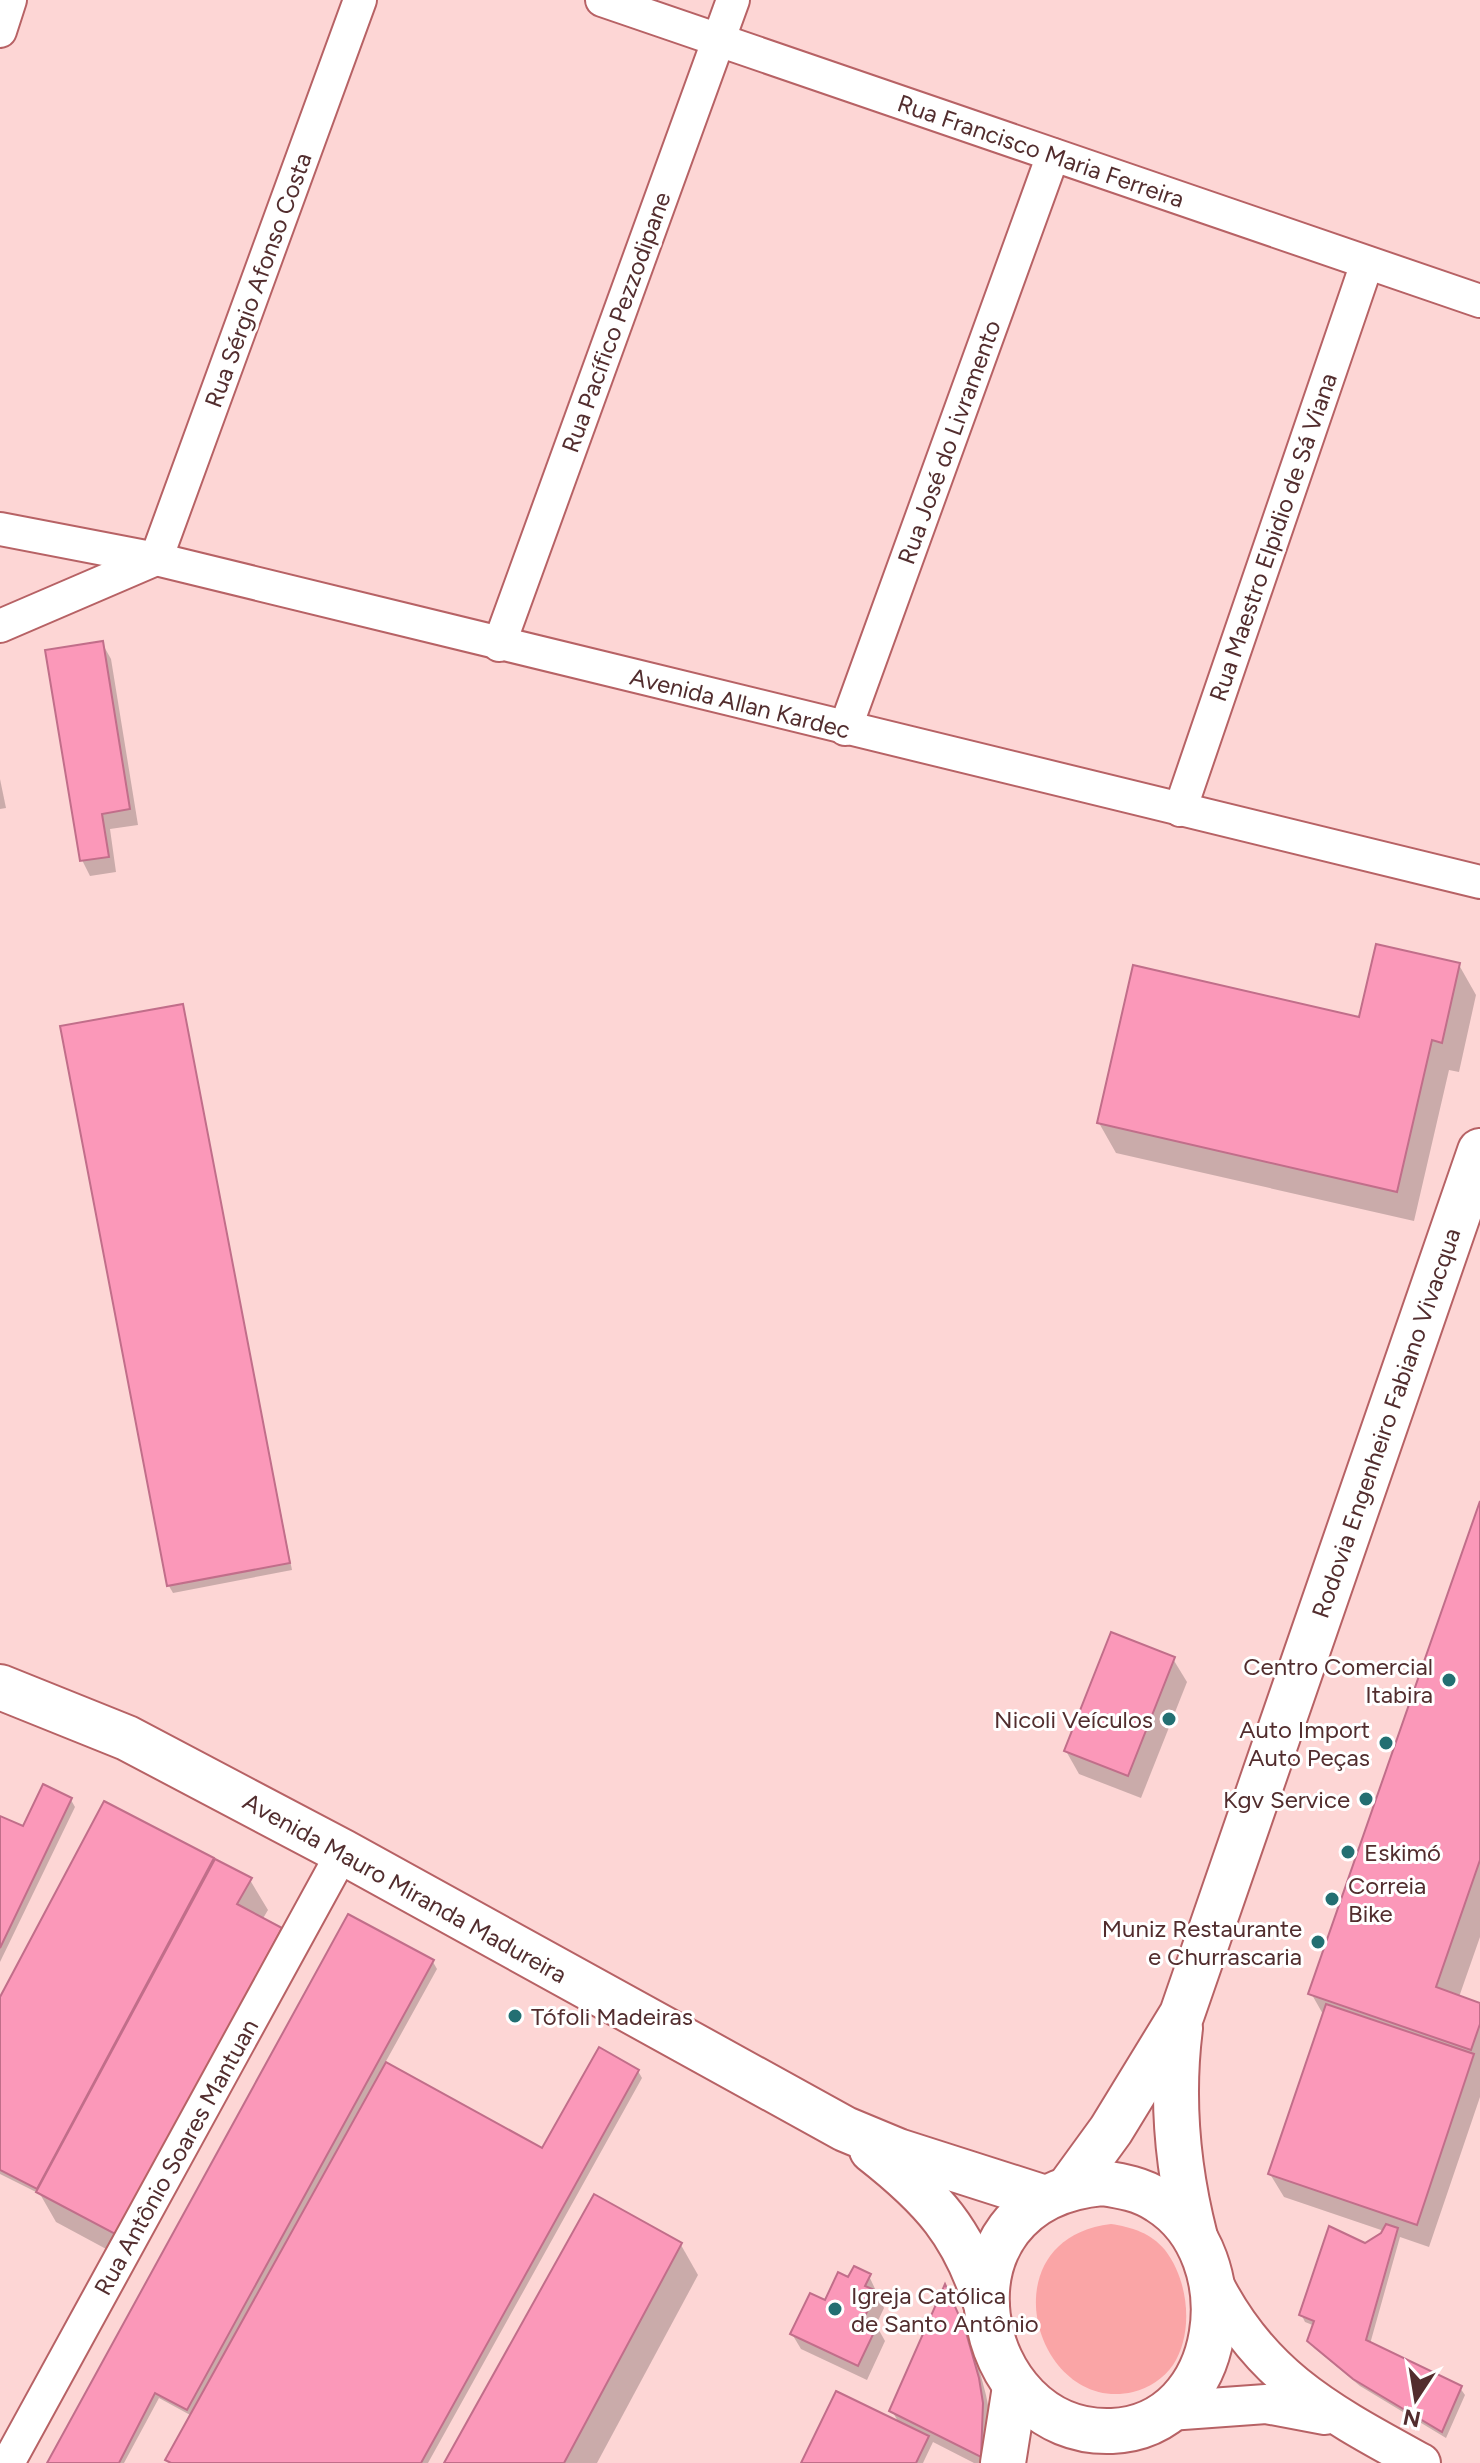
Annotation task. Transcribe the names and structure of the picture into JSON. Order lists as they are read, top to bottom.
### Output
{
  "streets": {
    "main road": ["Rodovia Engenheiro Fabiano Vivacqua", "Avenida Mauro Miranda Madureira"],
    "street": [
      "Rua Francisco Maria Ferreira",
      "Rua Sérgio Afonso Costa",
      "Rua Pacífico Pezzodipane",
      "Rua José do Livramento",
      "Rua Maestro Elpidio de Sá Viana",
      "Avenida Allan Kardec",
      "Rua Antônio Soares Mantuan"
    ]
  },
  "crossings": [
    ["Rua Francisco Maria Ferreira", "Rua Pacífico Pezzodipane"],
    ["Rua Francisco Maria Ferreira", "Rua José do Livramento"],
    ["Rua Francisco Maria Ferreira", "Rua Maestro Elpidio de Sá Viana"],
    ["Rua Sérgio Afonso Costa", "Avenida Allan Kardec"],
    ["Rua Pacífico Pezzodipane", "Avenida Allan Kardec"],
    ["Rua José do Livramento", "Avenida Allan Kardec"],
    ["Rua Maestro Elpidio de Sá Viana", "Avenida Allan Kardec"],
    ["Avenida Mauro Miranda Madureira", "Rua Antônio Soares Mantuan"]
  ],
  "places": [
    "Centro Comercial Itabira",
    "Nicoli Veículos",
    "Auto Import Auto Peças",
    "Kgv Service",
    "Eskimó",
    "Correia Bike",
    "Muniz Restaurante e Churrascaria",
    "Tófoli Madeiras",
    "Igreja Católica de Santo Antônio"
  ],
  "north": "bottom"
}
